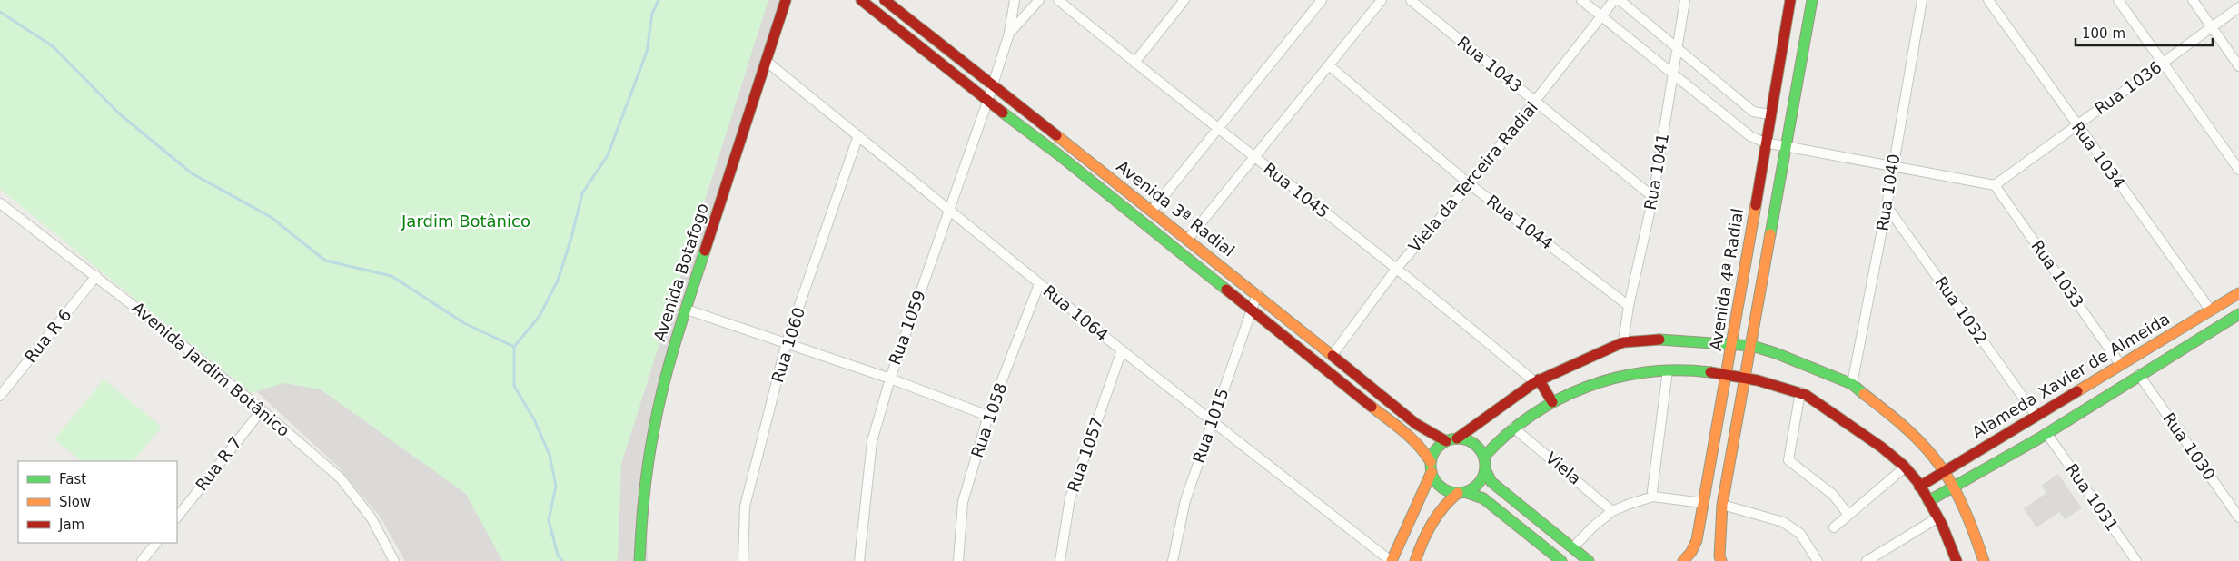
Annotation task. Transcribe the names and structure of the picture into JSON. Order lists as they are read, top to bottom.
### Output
{
  "streets": {
    "main road": [
      "Avenida 3ª Radial",
      "Avenida Botafogo",
      "Avenida 4ª Radial",
      "Alameda Xavier de Almeida"
    ],
    "street": [
      "Rua 1043",
      "Rua 1036",
      "Rua 1034",
      "Rua 1041",
      "Viela da Terceira Radial",
      "Rua 1045",
      "Rua 1040",
      "Rua 1044",
      "Rua 1033",
      "Rua 1032",
      "Rua 1064",
      "Rua 1059",
      "Rua R 6",
      "Rua 1060",
      "Avenida Jardim Botânico",
      "Rua 1058",
      "Rua 1015",
      "Rua 1030",
      "Rua 1057",
      "Rua R 7",
      "Viela",
      "Rua 1031"
    ]
  },
  "crossings": [
    ["Rua 1043", "Rua 1041"],
    ["Rua 1043", "Viela da Terceira Radial"],
    ["Rua 1036", "Rua 1034"],
    ["Rua 1036", "Rua 1033"],
    ["Rua 1034", "Alameda Xavier de Almeida"],
    ["Rua 1041", "Rua 1044"],
    ["Viela da Terceira Radial", "Rua 1045"],
    ["Viela da Terceira Radial", "Avenida 3ª Radial"],
    ["Viela da Terceira Radial", "Rua 1044"],
    ["Rua 1040", "Rua 1032"],
    ["Avenida 3ª Radial", "Rua 1059"],
    ["Avenida 3ª Radial", "Rua 1015"],
    ["Avenida Botafogo", "Rua 1064"],
    ["Rua 1033", "Alameda Xavier de Almeida"],
    ["Rua 1032", "Alameda Xavier de Almeida"],
    ["Rua 1064", "Rua 1059"],
    ["Rua 1064", "Rua 1060"],
    ["Rua 1064", "Rua 1058"],
    ["Rua 1064", "Rua 1015"],
    ["Rua 1064", "Rua 1057"],
    ["Rua R 6", "Avenida Jardim Botânico"],
    ["Avenida Jardim Botânico", "Rua R 7"]
  ],
  "parks": ["Jardim Botânico"],
  "legend": ["Fast", "Slow", "Jam"],
  "scale_bar": "100 m"
}
